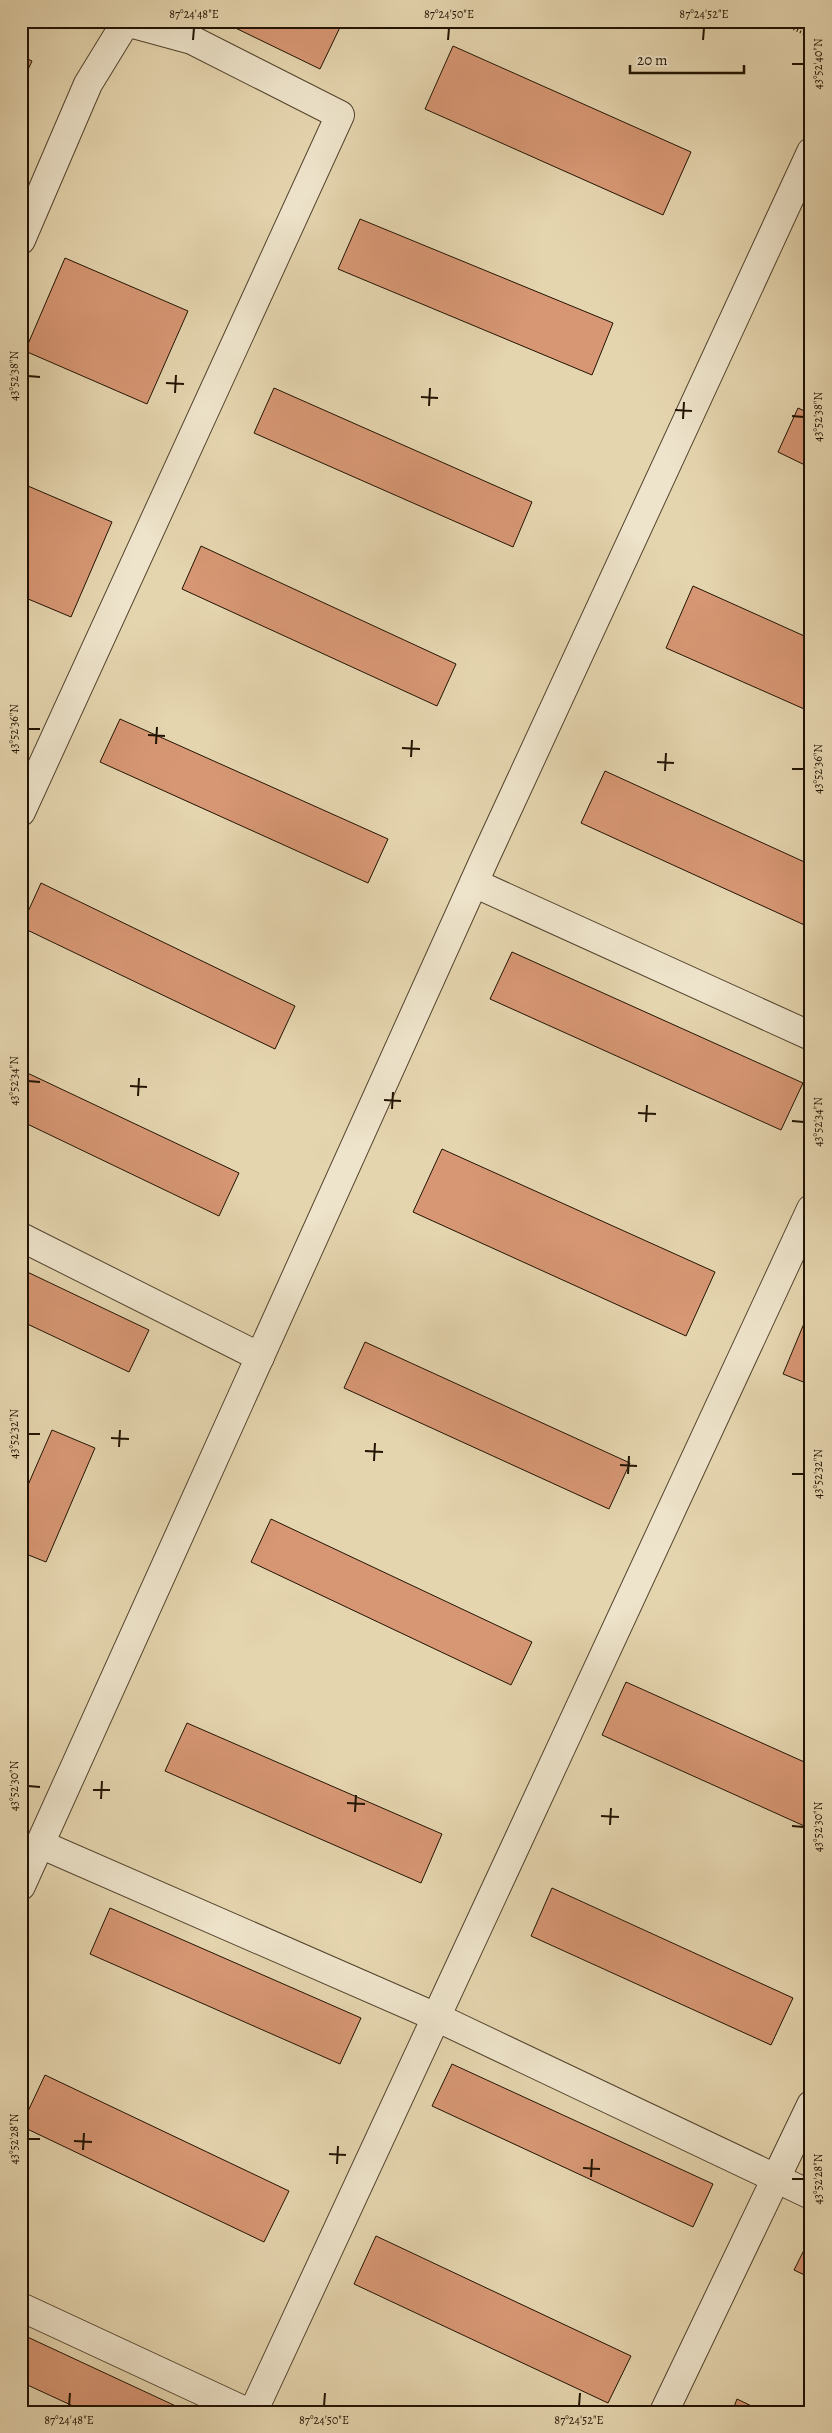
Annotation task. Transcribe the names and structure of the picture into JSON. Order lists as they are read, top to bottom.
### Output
{
  "scale_bar": "20 m",
  "coordinates": [
    "87°24'48\"E",
    "87°24'50\"E",
    "87°24'52\"E",
    "43°52'40\"N",
    "43°52'38\"N",
    "43°52'36\"N",
    "43°52'34\"N",
    "43°52'32\"N",
    "43°52'30\"N",
    "43°52'28\"N"
  ]
}
